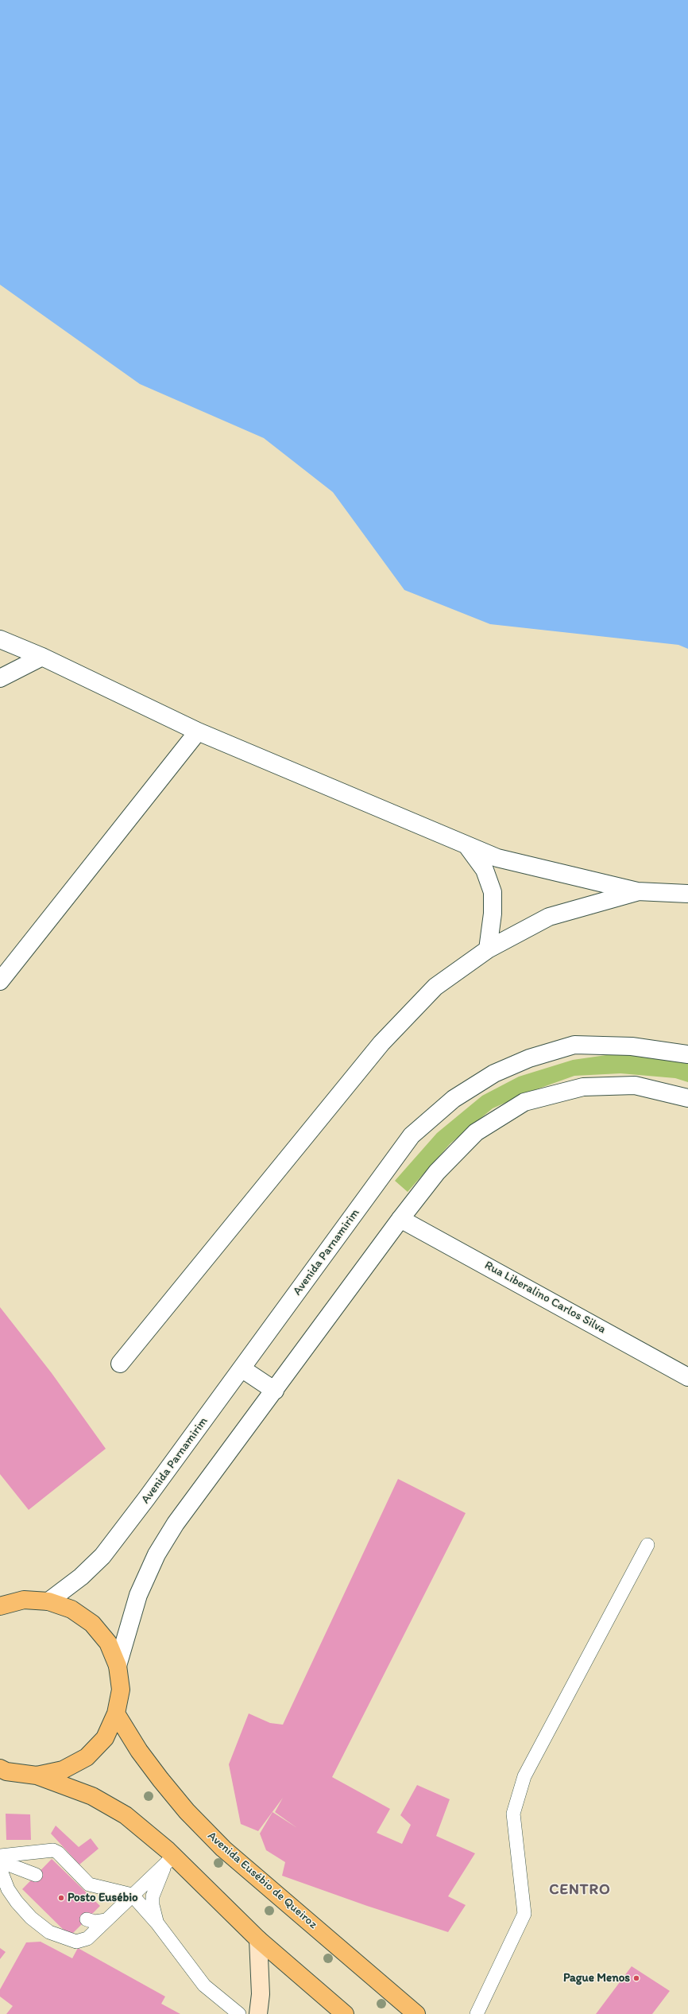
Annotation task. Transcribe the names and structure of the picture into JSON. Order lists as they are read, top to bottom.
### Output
{
  "streets": {
    "main road": ["Avenida Eusébio de Queiroz"],
    "street": ["Avenida Parnamirim", "Rua Liberalino Carlos Silva"]
  },
  "districts": ["CENTRO"],
  "places": ["Posto Eusébio", "Pague Menos"]
}
